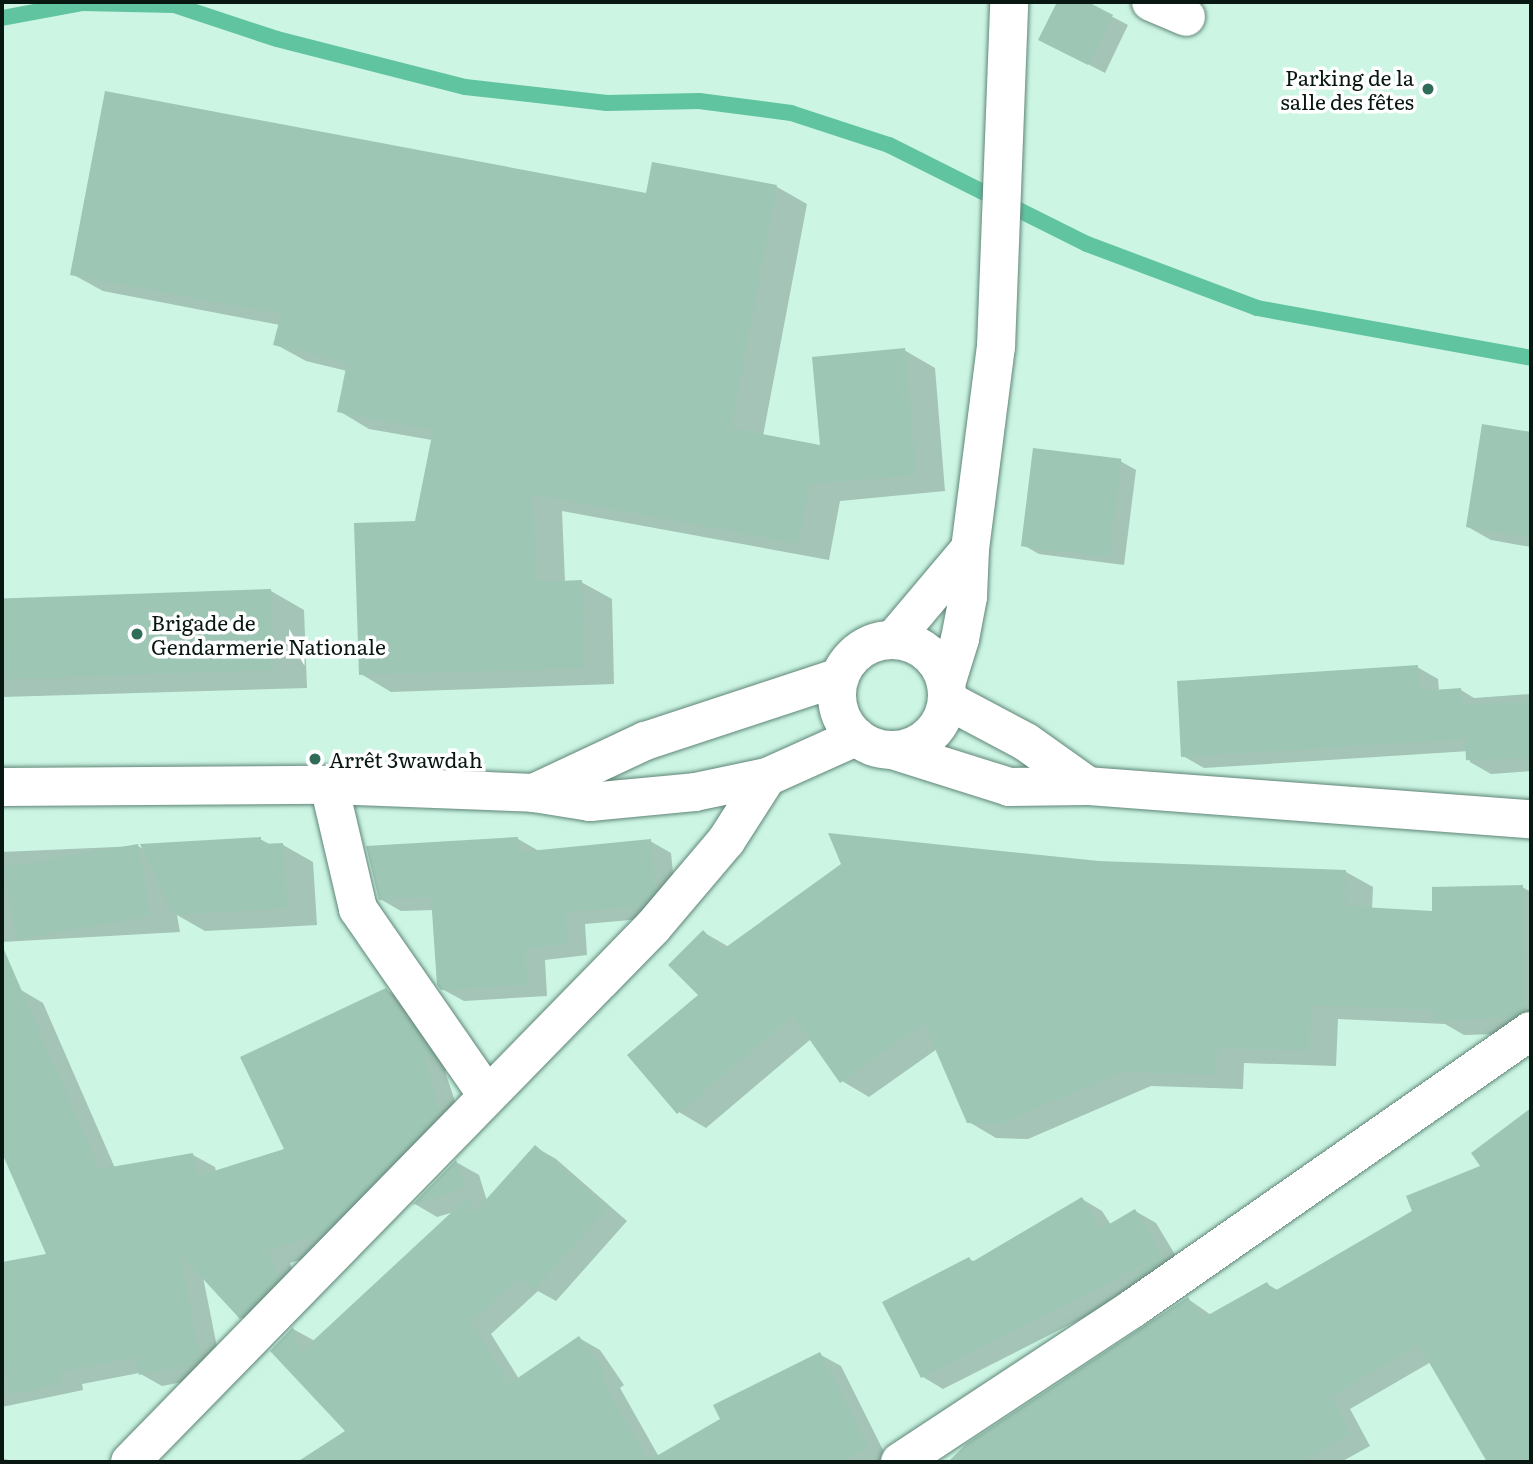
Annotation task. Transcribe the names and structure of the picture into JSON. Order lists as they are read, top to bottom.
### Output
{
  "places": ["Parking de la salle des fêtes", "Brigade de Gendarmerie Nationale", "Arrêt 3wawdah"]
}
